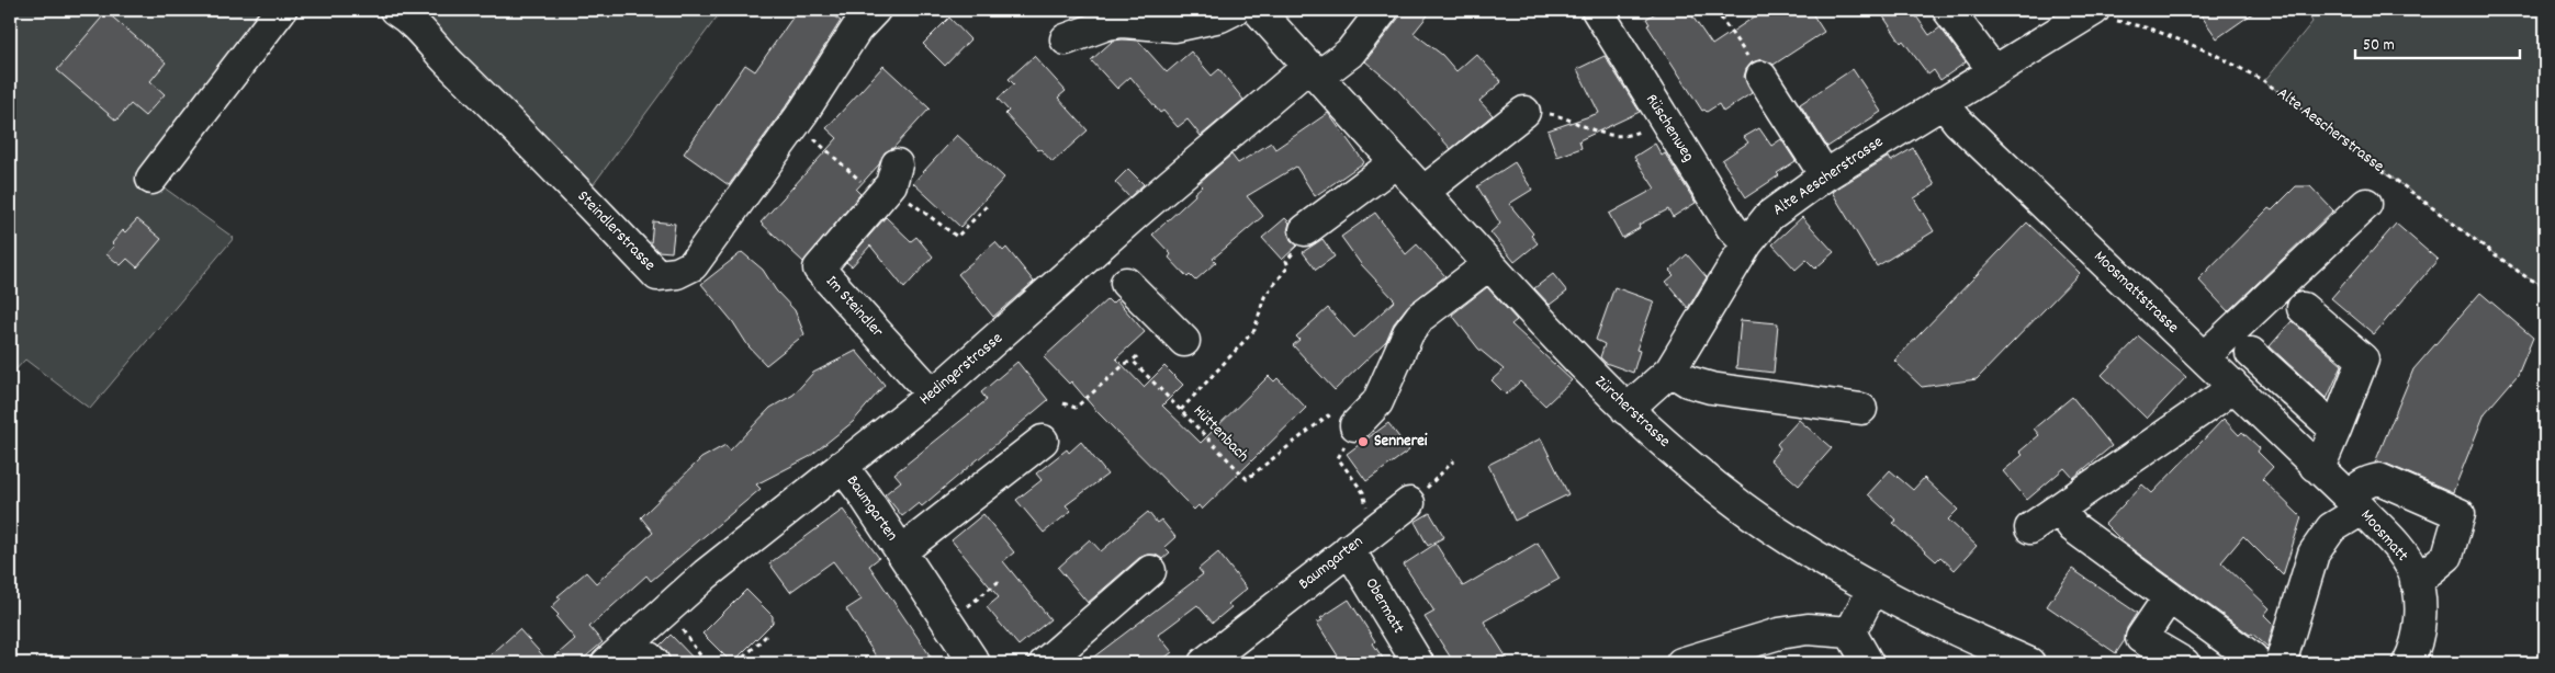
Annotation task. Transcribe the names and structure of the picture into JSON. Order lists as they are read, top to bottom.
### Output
{
  "streets": {
    "street": [
      "Rüschenweg",
      "Alte Aescherstrasse",
      "Steindlerstrasse",
      "Moosmattstrasse",
      "Im Steindler",
      "Hedingerstrasse",
      "Zürcherstrasse",
      "Baumgarten",
      "Moosmatt",
      "Obermatt"
    ],
    "path": ["Hüttenbach"]
  },
  "crossings": [
    ["Rüschenweg", "Alte Aescherstrasse"],
    ["Alte Aescherstrasse", "Moosmattstrasse"],
    ["Alte Aescherstrasse", "Zürcherstrasse"],
    ["Moosmattstrasse", "Moosmatt"],
    ["Im Steindler", "Hedingerstrasse"],
    ["Hedingerstrasse", "Zürcherstrasse"],
    ["Hedingerstrasse", "Baumgarten"],
    ["Baumgarten", "Obermatt"]
  ],
  "places": ["Sennerei"],
  "scale_bar": "50 m"
}
